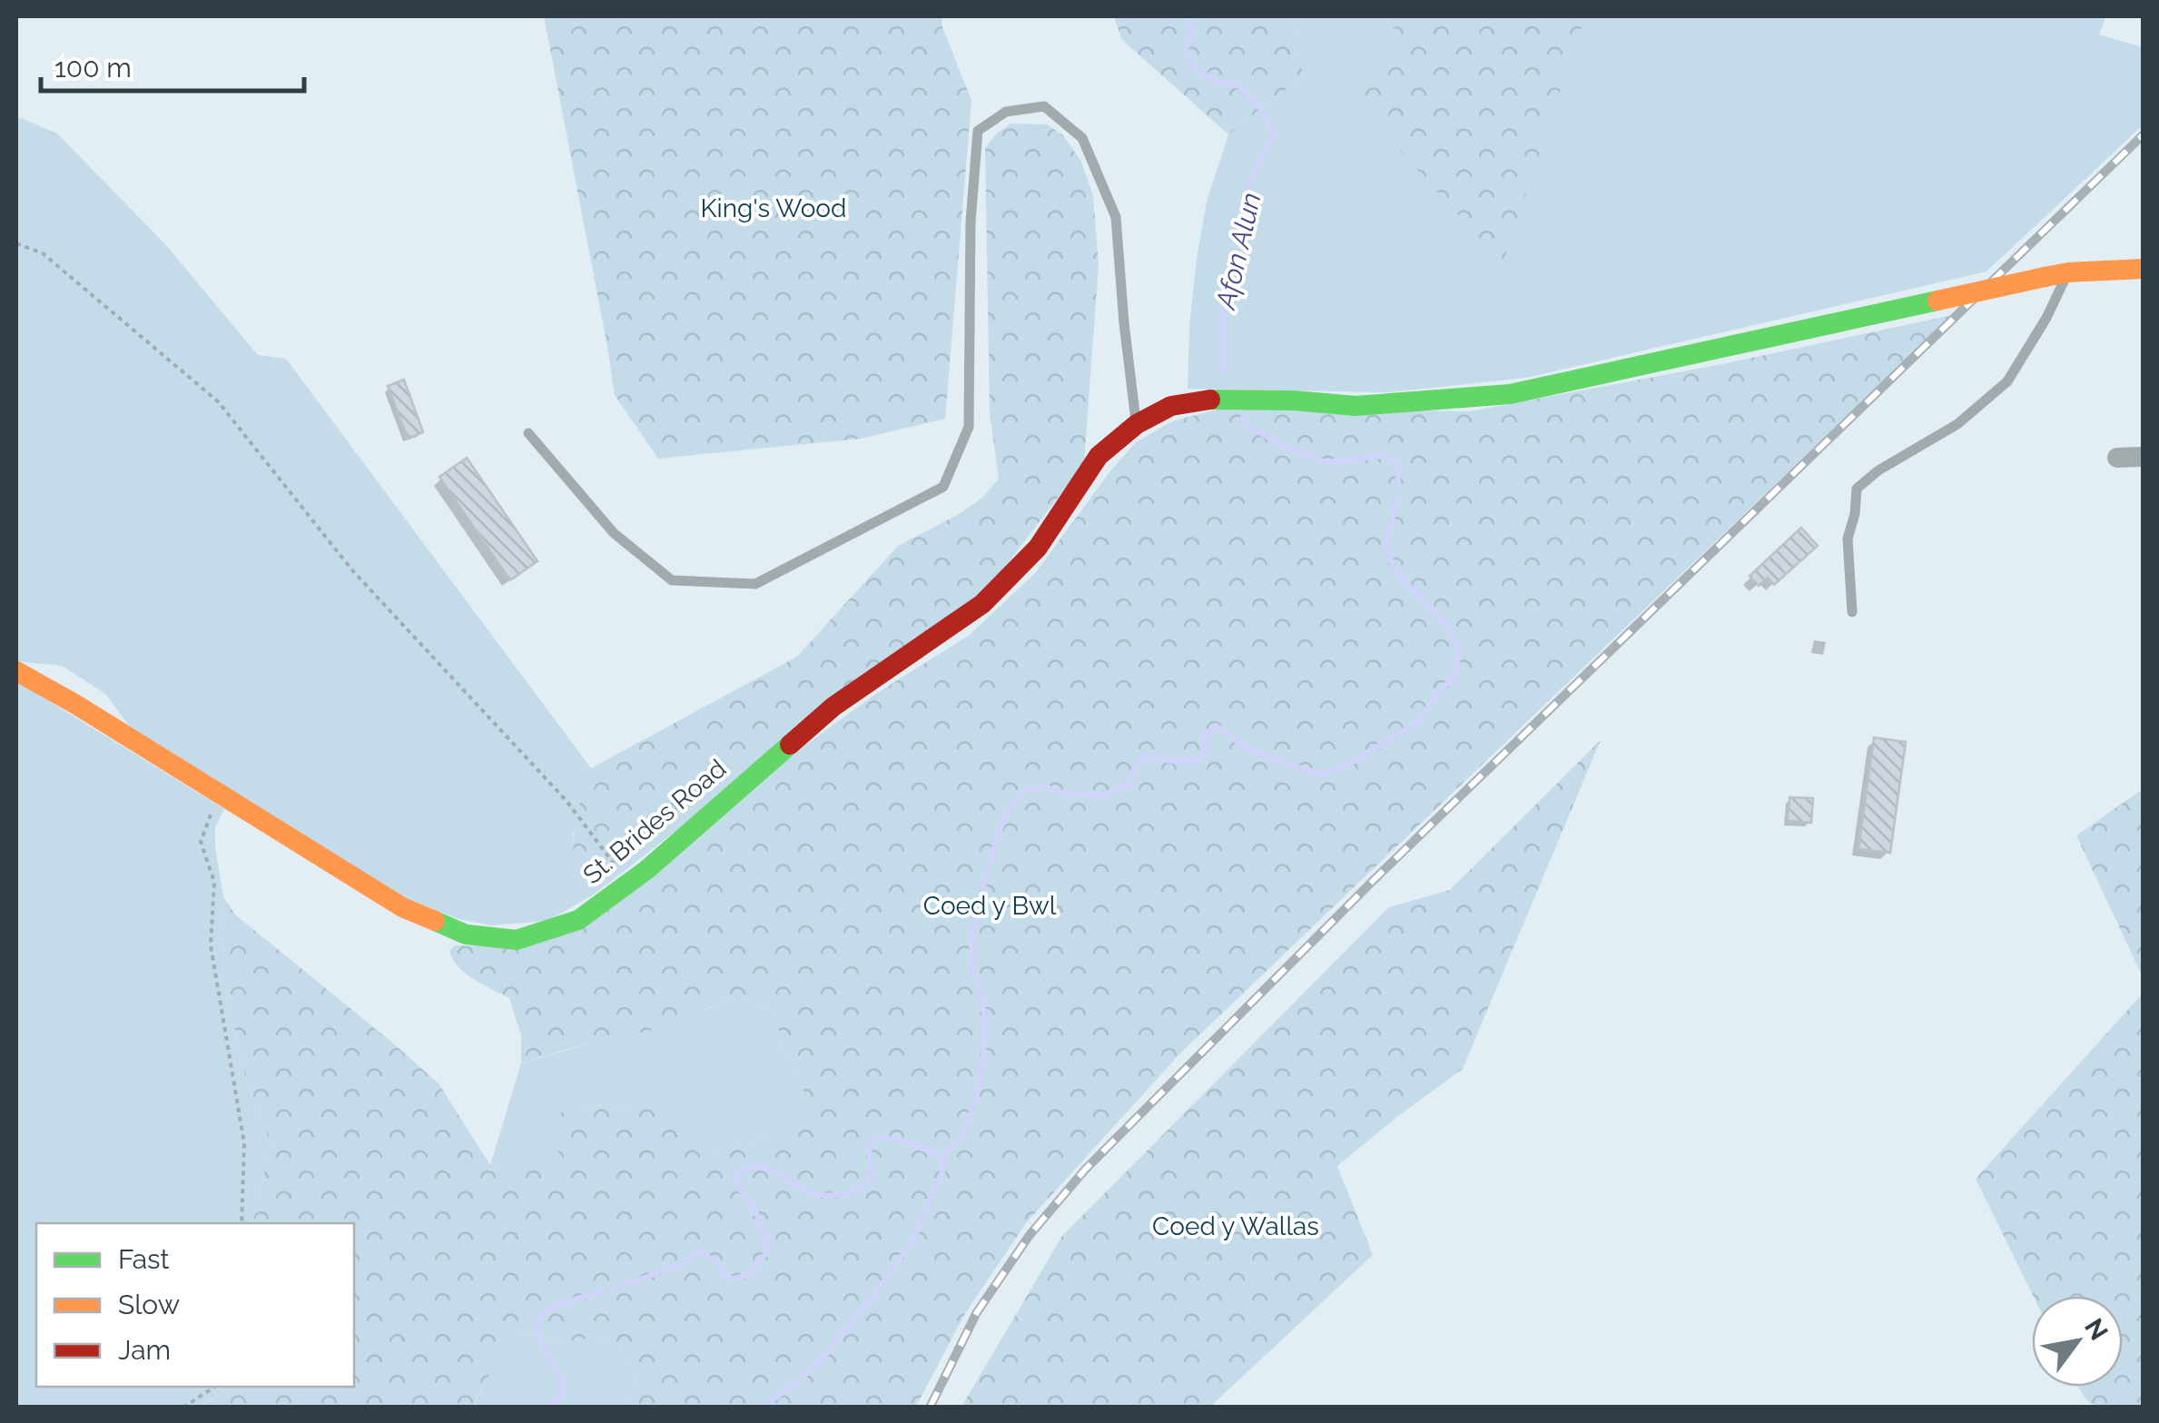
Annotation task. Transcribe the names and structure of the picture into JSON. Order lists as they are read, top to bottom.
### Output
{
  "streets": {
    "main road": ["St. Brides Road"]
  },
  "water": ["Afon Alun"],
  "parks": ["King's Wood", "Coed y Bwl", "Coed y Wallas"],
  "legend": ["Fast", "Slow", "Jam"],
  "scale_bar": "100 m",
  "north": "top right"
}
